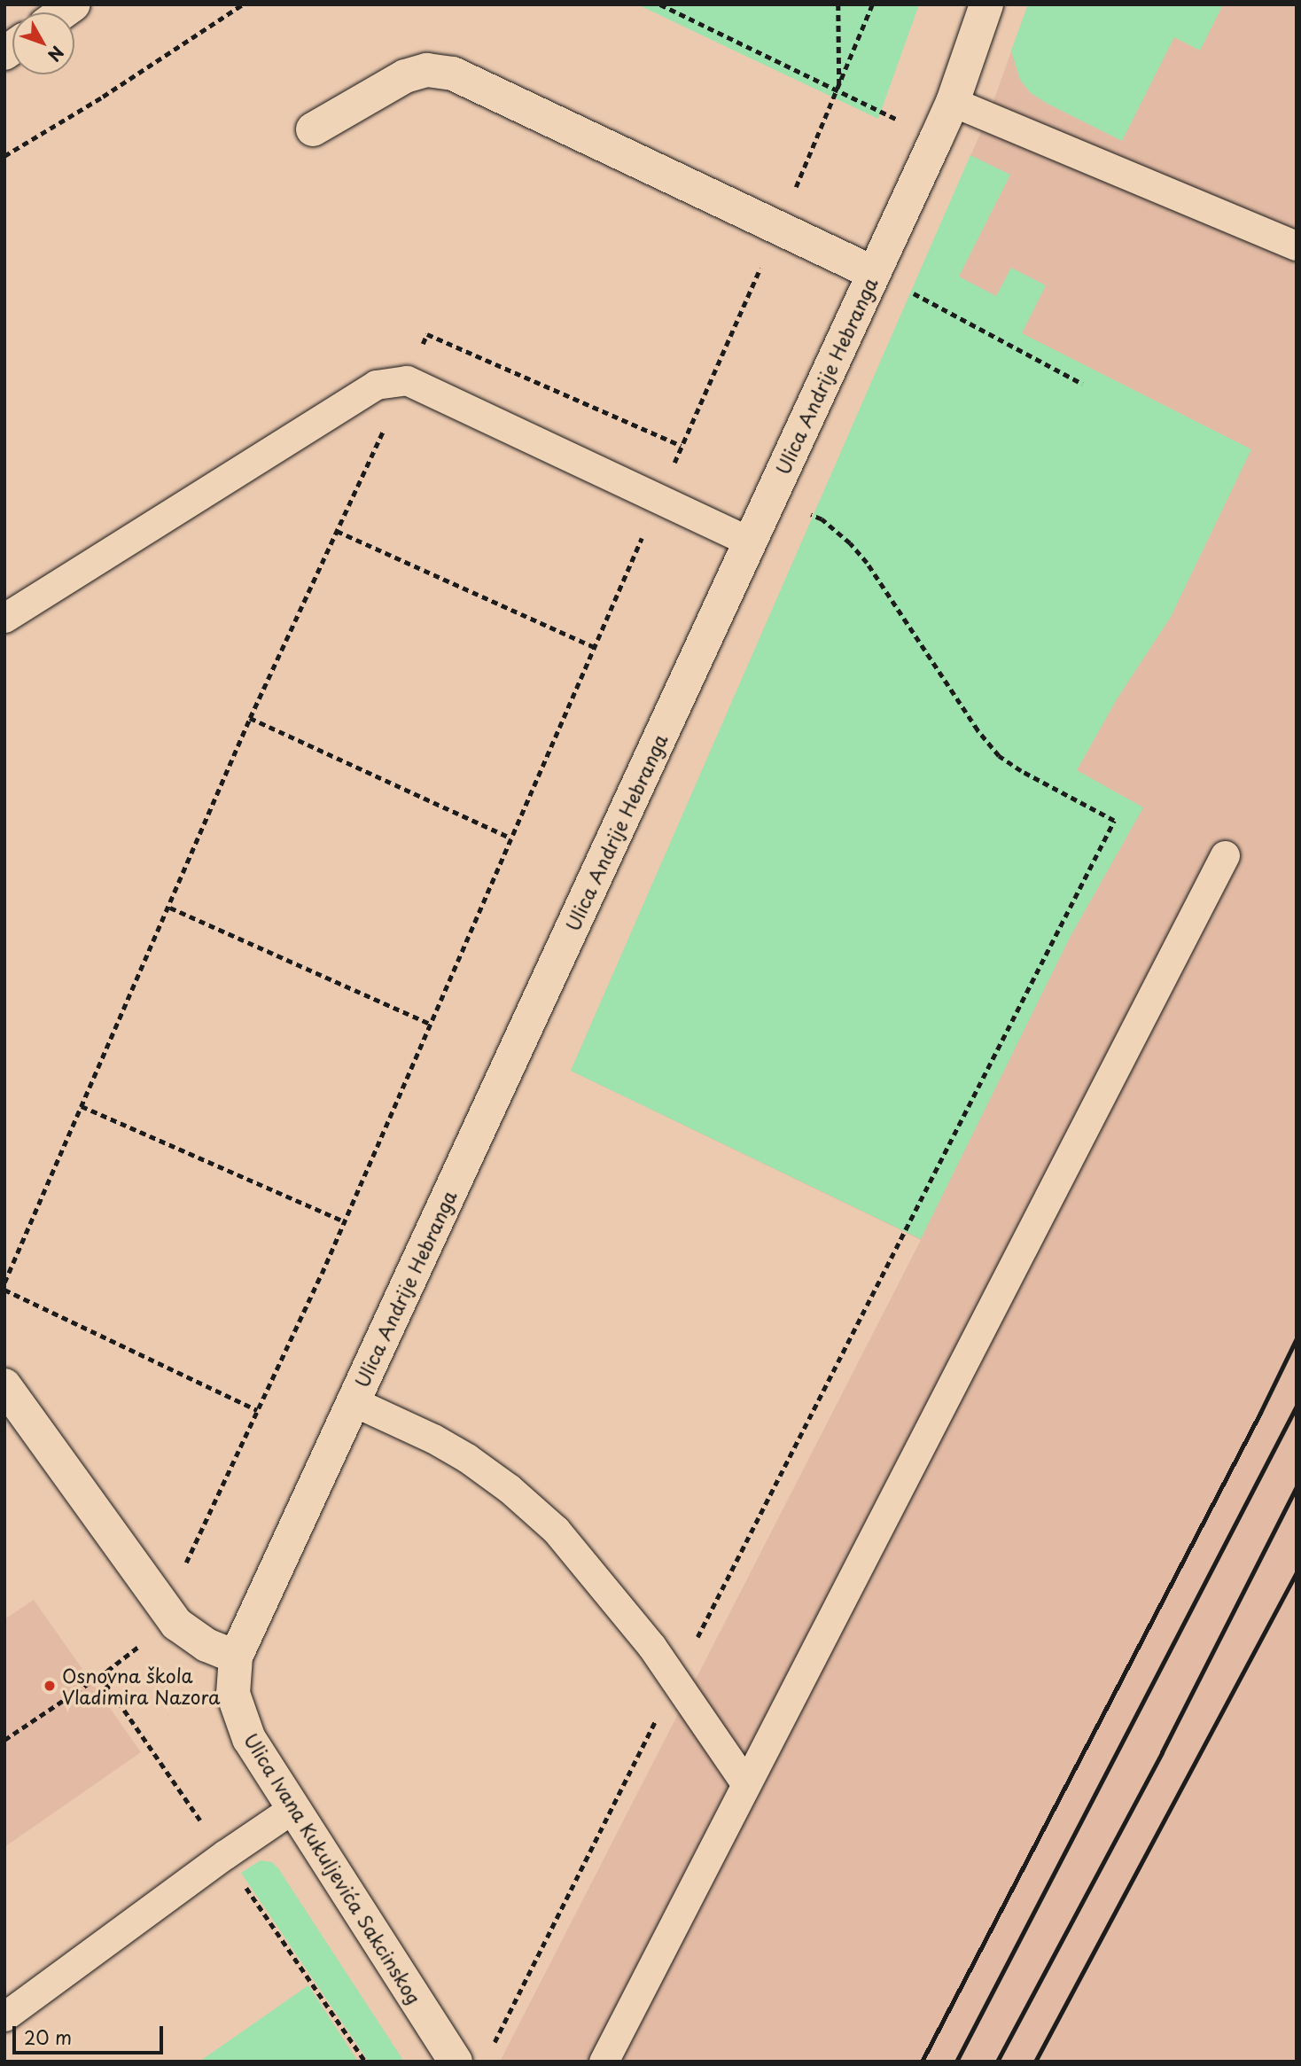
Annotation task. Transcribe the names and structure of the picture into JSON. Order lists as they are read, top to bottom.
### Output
{
  "streets": {
    "main road": ["Ulica Andrije Hebranga", "Ulica Ivana Kukuljevića Sakcinskog"]
  },
  "crossings": [
    ["Ulica Andrije Hebranga", "Ulica Ivana Kukuljevića Sakcinskog"]
  ],
  "places": ["Osnovna škola Vladimira Nazora"],
  "scale_bar": "20 m",
  "north": "bottom right"
}
